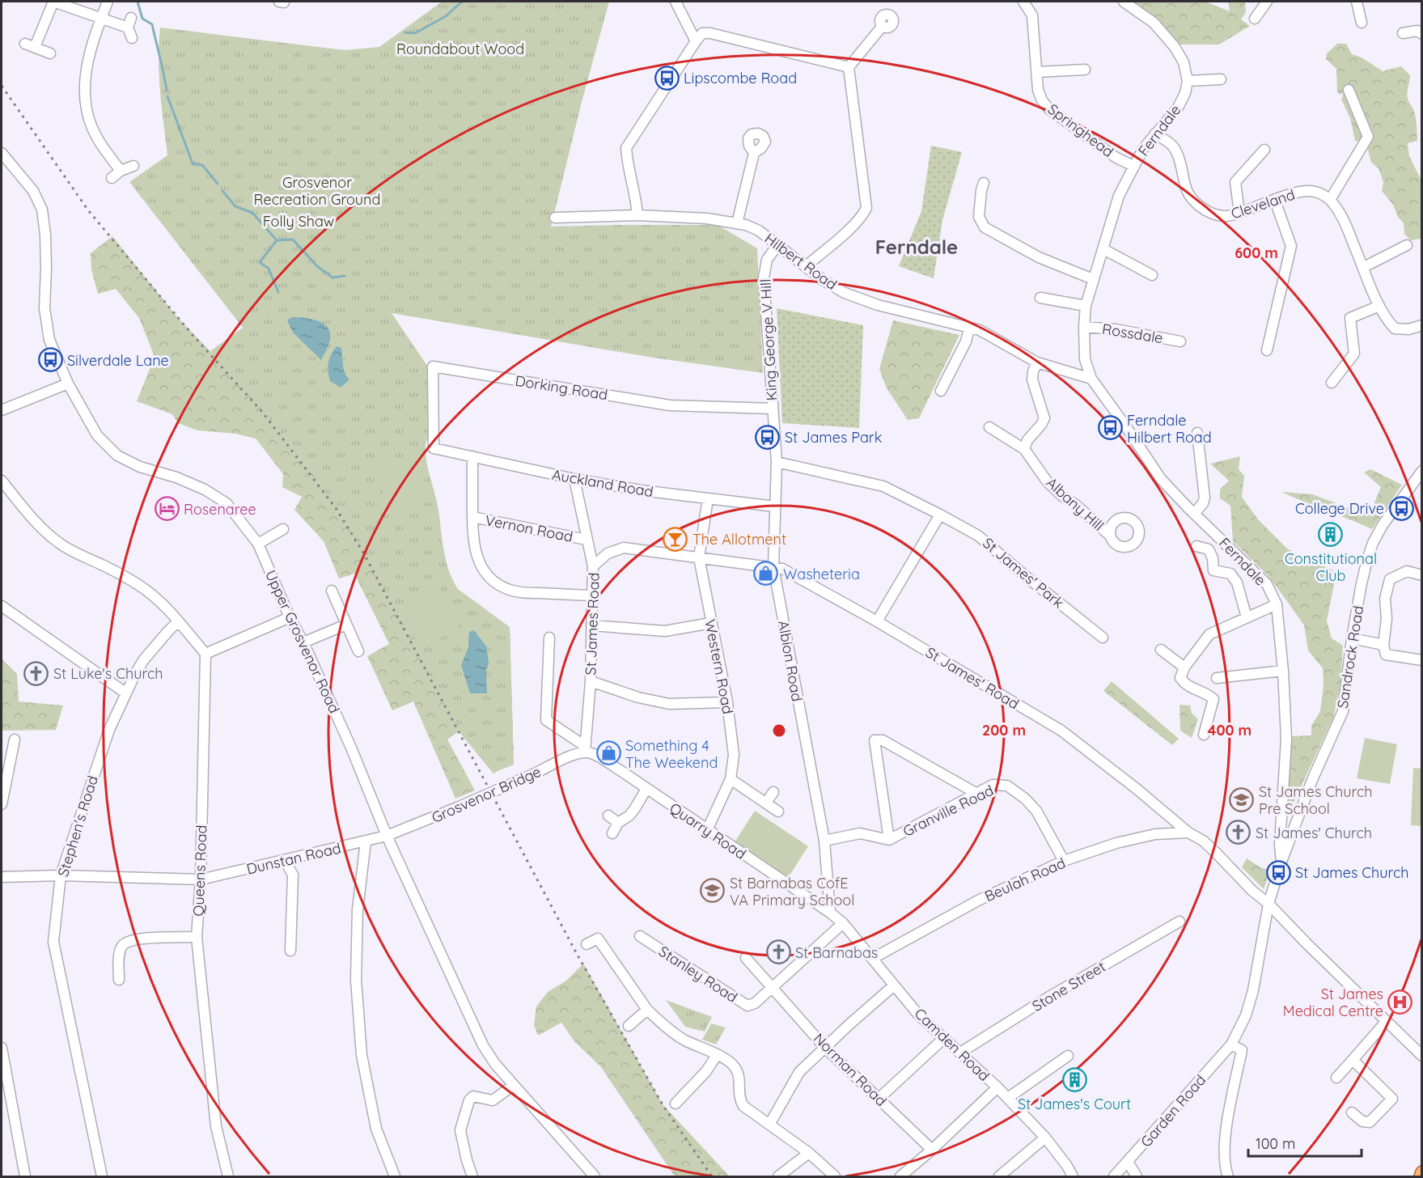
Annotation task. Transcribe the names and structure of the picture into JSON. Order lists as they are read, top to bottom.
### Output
{
  "streets": {
    "street": [
      "Springhead",
      "Ferndale",
      "Cleveland",
      "Hilbert Road",
      "Rossdale",
      "King George V Hill",
      "Dorking Road",
      "Auckland Road",
      "Albany Hill",
      "Vernon Road",
      "St James' Park",
      "St James Road",
      "Upper Grosvenor Road",
      "Sandrock Road",
      "Albion Road",
      "Western Road",
      "St James' Road",
      "Grosvenor Bridge",
      "Granville Road",
      "Stephen's Road",
      "Quarry Road",
      "Dunstan Road",
      "Queens Road",
      "Beulah Road",
      "Stanley Road",
      "Stone Street",
      "Camden Road",
      "Norman Road",
      "Garden Road"
    ]
  },
  "crossings": [
    ["Springhead", "Ferndale"],
    ["Ferndale", "Cleveland"],
    ["Ferndale", "Hilbert Road"],
    ["Ferndale", "Rossdale"],
    ["Ferndale", "Sandrock Road"],
    ["Hilbert Road", "King George V Hill"],
    ["King George V Hill", "Dorking Road"],
    ["King George V Hill", "Albion Road"],
    ["Dorking Road", "Auckland Road"],
    ["Dorking Road", "Albion Road"],
    ["Auckland Road", "Albion Road"],
    ["Auckland Road", "Western Road"],
    ["St James' Park", "Albion Road"],
    ["St James Road", "Albion Road"],
    ["St James Road", "Western Road"],
    ["St James Road", "St James' Road"],
    ["St James Road", "Grosvenor Bridge"],
    ["St James Road", "Quarry Road"],
    ["Upper Grosvenor Road", "Grosvenor Bridge"],
    ["Upper Grosvenor Road", "Dunstan Road"],
    ["Sandrock Road", "St James' Road"],
    ["Sandrock Road", "Garden Road"],
    ["Albion Road", "St James' Road"],
    ["Albion Road", "Granville Road"],
    ["Albion Road", "Quarry Road"],
    ["Albion Road", "Camden Road"],
    ["Western Road", "Quarry Road"],
    ["St James' Road", "Beulah Road"],
    ["St James' Road", "Garden Road"],
    ["Grosvenor Bridge", "Quarry Road"],
    ["Grosvenor Bridge", "Dunstan Road"],
    ["Granville Road", "Beulah Road"],
    ["Stephen's Road", "Dunstan Road"],
    ["Quarry Road", "Camden Road"],
    ["Dunstan Road", "Queens Road"],
    ["Beulah Road", "Camden Road"],
    ["Stanley Road", "Camden Road"],
    ["Stanley Road", "Norman Road"],
    ["Stone Street", "Camden Road"]
  ],
  "districts": ["Ferndale"],
  "parks": ["Roundabout Wood", "Grosvenor Recreation Ground", "Folly Shaw"],
  "places": {
    "bus stop": [
      "Lipscombe Road",
      "Silverdale Lane",
      "Ferndale Hilbert Road",
      "St James Park",
      "College Drive",
      "St James Church"
    ],
    "hotel": ["Rosenaree"],
    "building": ["Constitutional Club", "St James's Court"],
    "bar": ["The Allotment"],
    "shop": ["Washeteria", "Something 4 The Weekend"],
    "church": ["St Luke's Church", "St James' Church", "St Barnabas"],
    "school or university": ["St James Church Pre School", "St Barnabas CofE VA Primary School"],
    "hospital": ["St James Medical Centre"]
  },
  "scale_bar": "100 m",
  "rings": ["600 m", "200 m", "400 m"]
}
